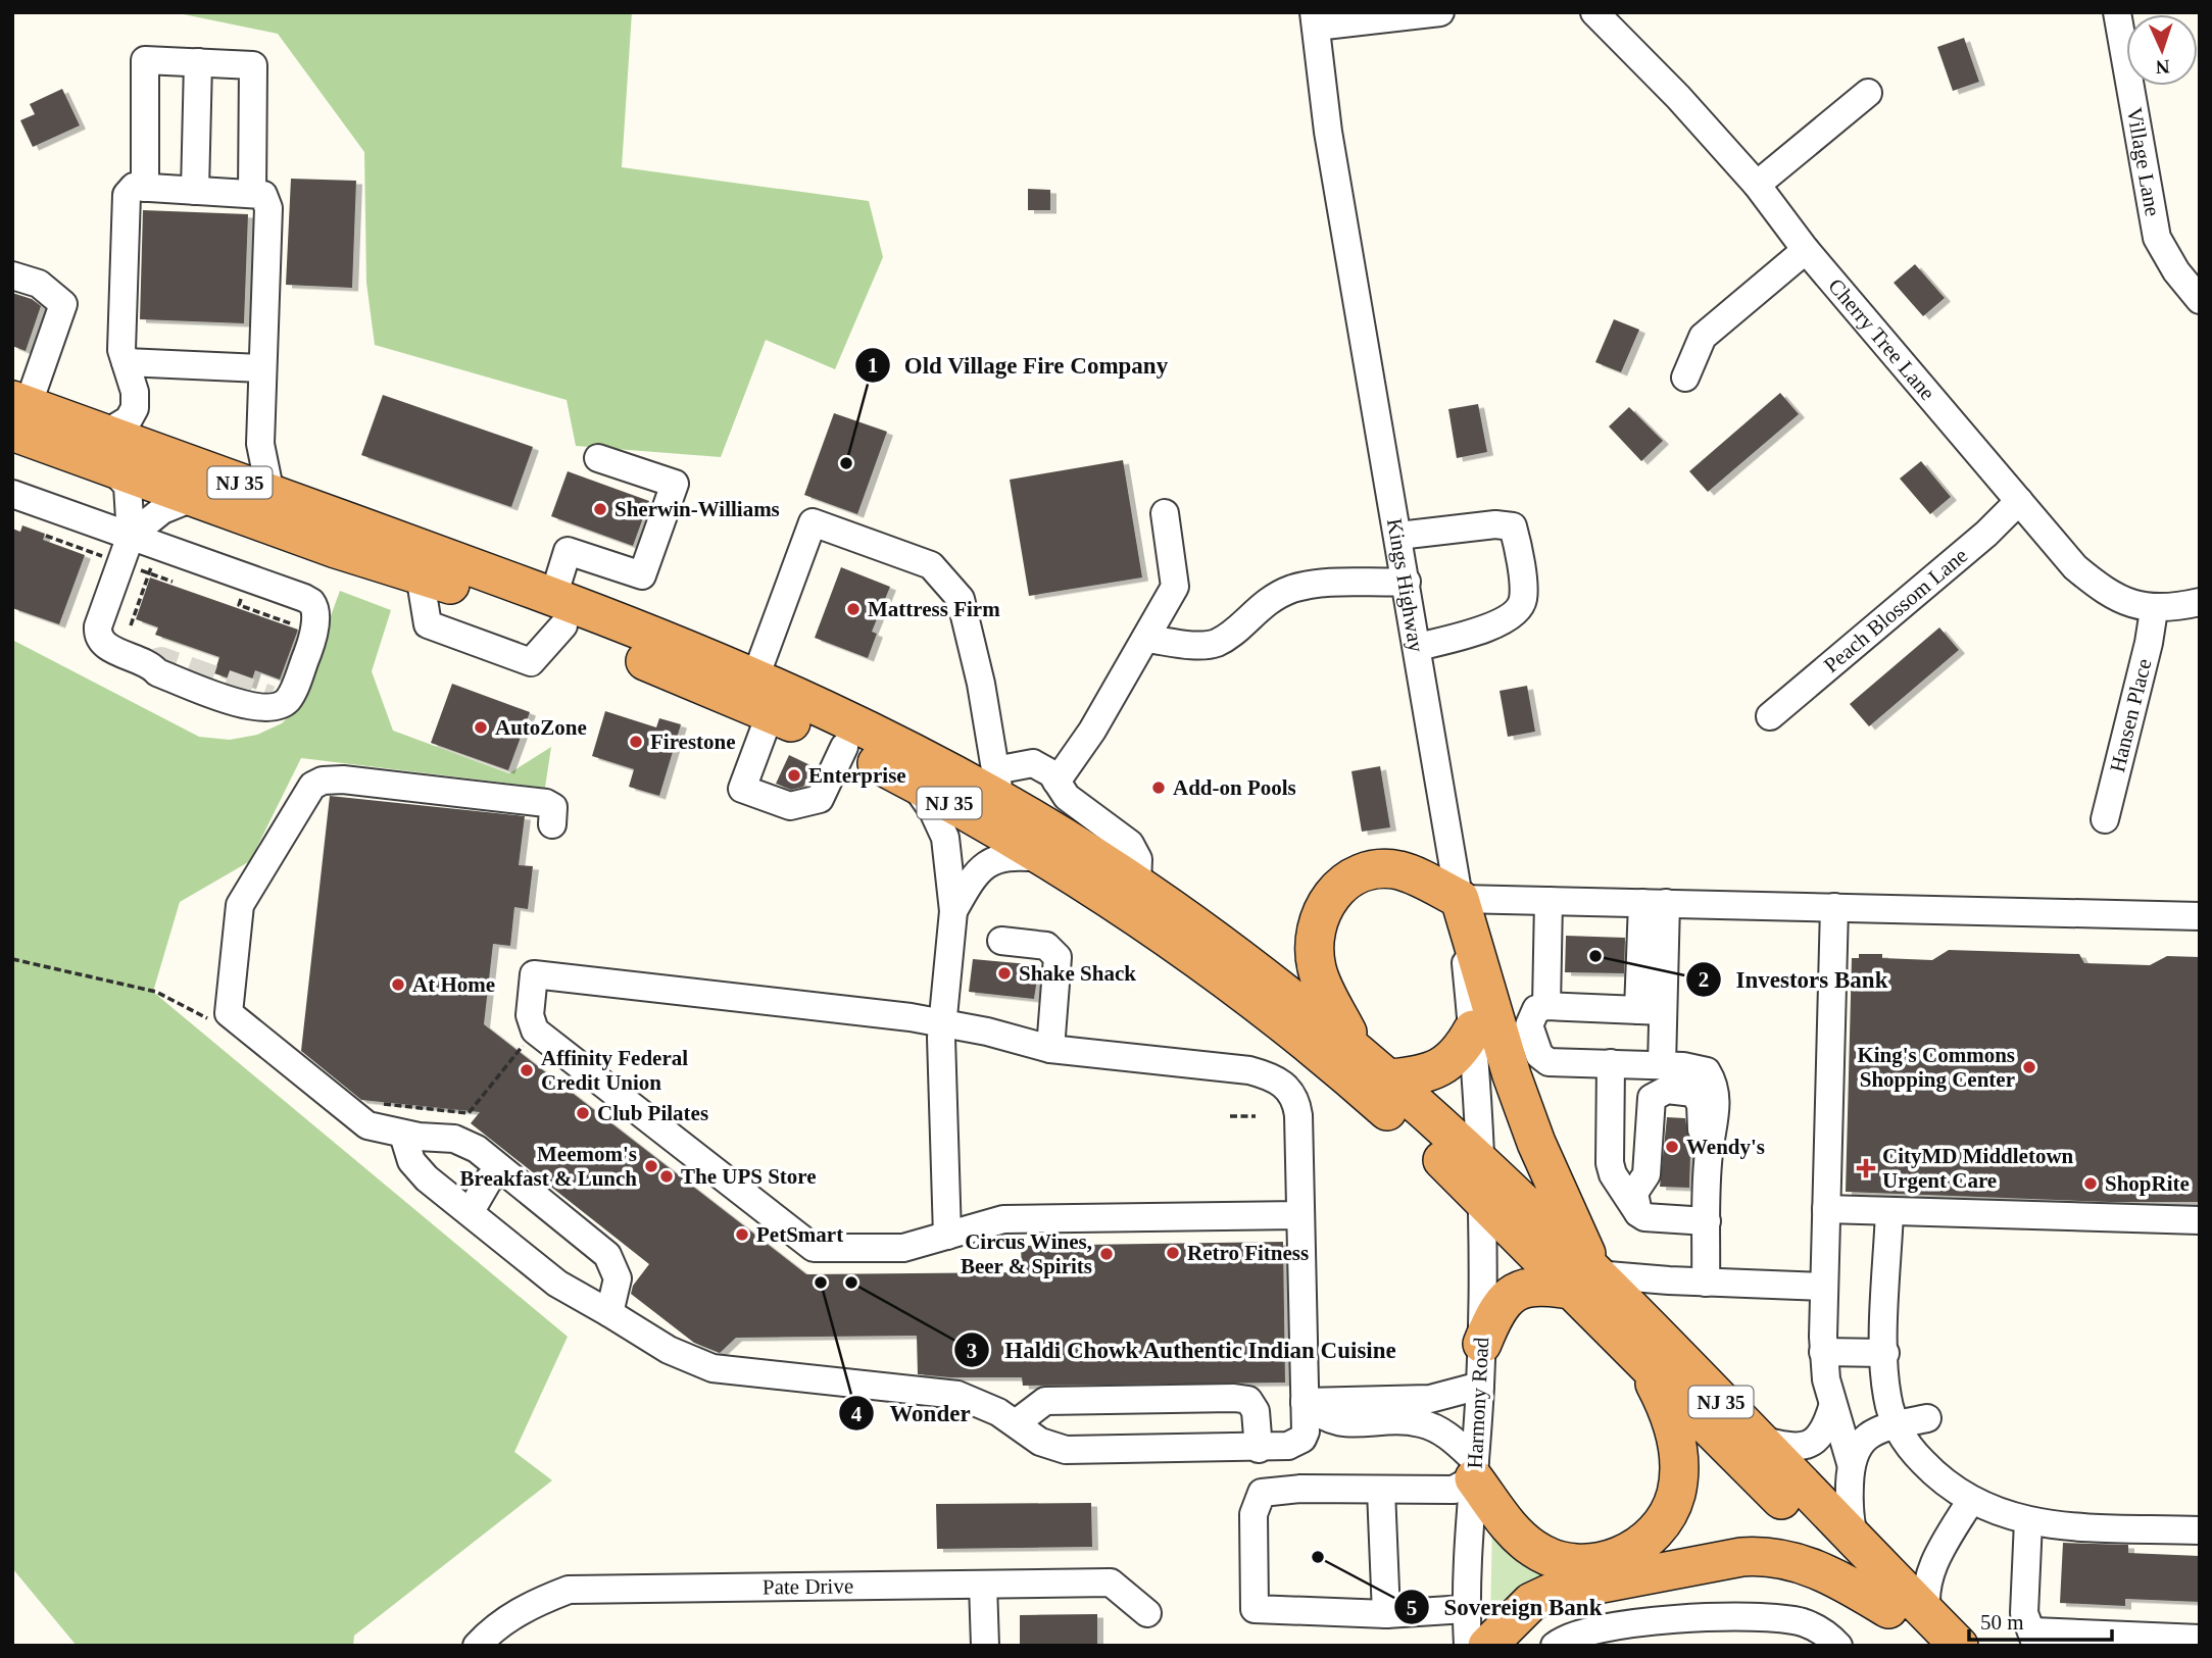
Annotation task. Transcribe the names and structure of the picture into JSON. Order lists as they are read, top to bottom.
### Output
{
  "streets": {
    "highway": ["NJ 35"],
    "street": [
      "Village Lane",
      "Cherry Tree Lane",
      "Kings Highway",
      "Peach Blossom Lane",
      "Hansen Place",
      "Harmony Road",
      "Pate Drive"
    ]
  },
  "crossings": [
    ["Cherry Tree Lane", "Peach Blossom Lane"],
    ["Cherry Tree Lane", "Hansen Place"],
    ["NJ 35", "Kings Highway"],
    ["NJ 35", "Harmony Road"],
    ["Kings Highway", "Harmony Road"]
  ],
  "places": {
    "other": [
      "Old Village Fire Company",
      "Sherwin-Williams",
      "Mattress Firm",
      "AutoZone",
      "Firestone",
      "Enterprise",
      "Add-on Pools",
      "Investors Bank",
      "Shake Shack",
      "At Home",
      "King's Commons Shopping Center",
      "Affinity Federal Credit Union",
      "Club Pilates",
      "Wendy's",
      "Meemom's Breakfast & Lunch",
      "The UPS Store",
      "ShopRite",
      "PetSmart",
      "Retro Fitness",
      "Circus Wines, Beer & Spirits",
      "Wonder",
      "Haldi Chowk Authentic Indian Cuisine",
      "Sovereign Bank"
    ],
    "health": ["CityMD Middletown Urgent Care"]
  },
  "scale_bar": "50 m",
  "north": "bottom"
}
